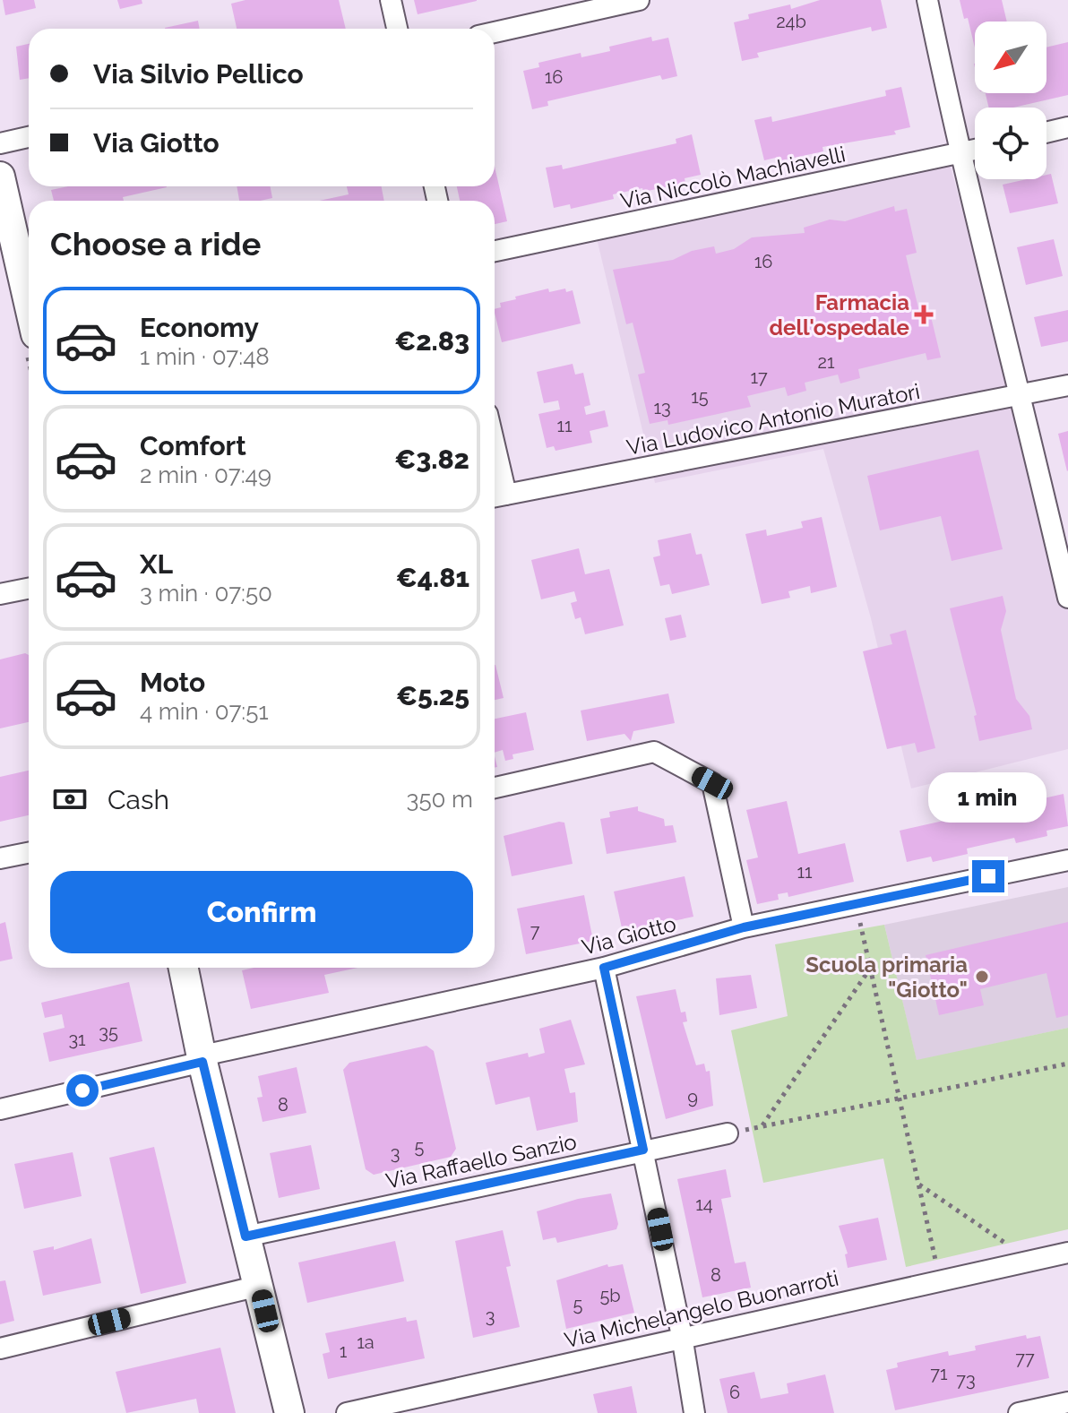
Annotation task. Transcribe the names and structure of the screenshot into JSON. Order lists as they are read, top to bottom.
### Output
{
  "streets": {
    "street": [
      "Via Niccolò Machiavelli",
      "Via Ludovico Antonio Muratori",
      "Via Giotto",
      "Via Raffaello Sanzio",
      "Via Michelangelo Buonarroti"
    ]
  },
  "places": {
    "health": ["Farmacia dell'ospedale"],
    "other": ["Scuola primaria \"Giotto\""]
  },
  "house_numbers": [
    "24b",
    "16",
    "16",
    "21",
    "17",
    "15",
    "13",
    "11",
    "11",
    "7",
    "35",
    "31",
    "9",
    "8",
    "5",
    "3",
    "14",
    "8",
    "5b",
    "5",
    "3",
    "1a",
    "1",
    "77",
    "71",
    "73",
    "6"
  ],
  "north": "bottom left",
  "page": {
    "banner": ["Via Silvio Pellico", "Via Giotto"],
    "heading": "Choose a ride",
    "list": [
      {
        "name": "Economy",
        "note": "1 min · 07:48",
        "value": "€2.83"
      },
      {
        "name": "Comfort",
        "note": "2 min · 07:49",
        "value": "€3.82"
      },
      {
        "name": "XL",
        "note": "3 min · 07:50",
        "value": "€4.81"
      },
      {
        "name": "Moto",
        "note": "4 min · 07:51",
        "value": "€5.25"
      }
    ],
    "pay": ["Cash", "350 m"],
    "bubble": "1 min",
    "buttons": "Confirm"
  }
}
